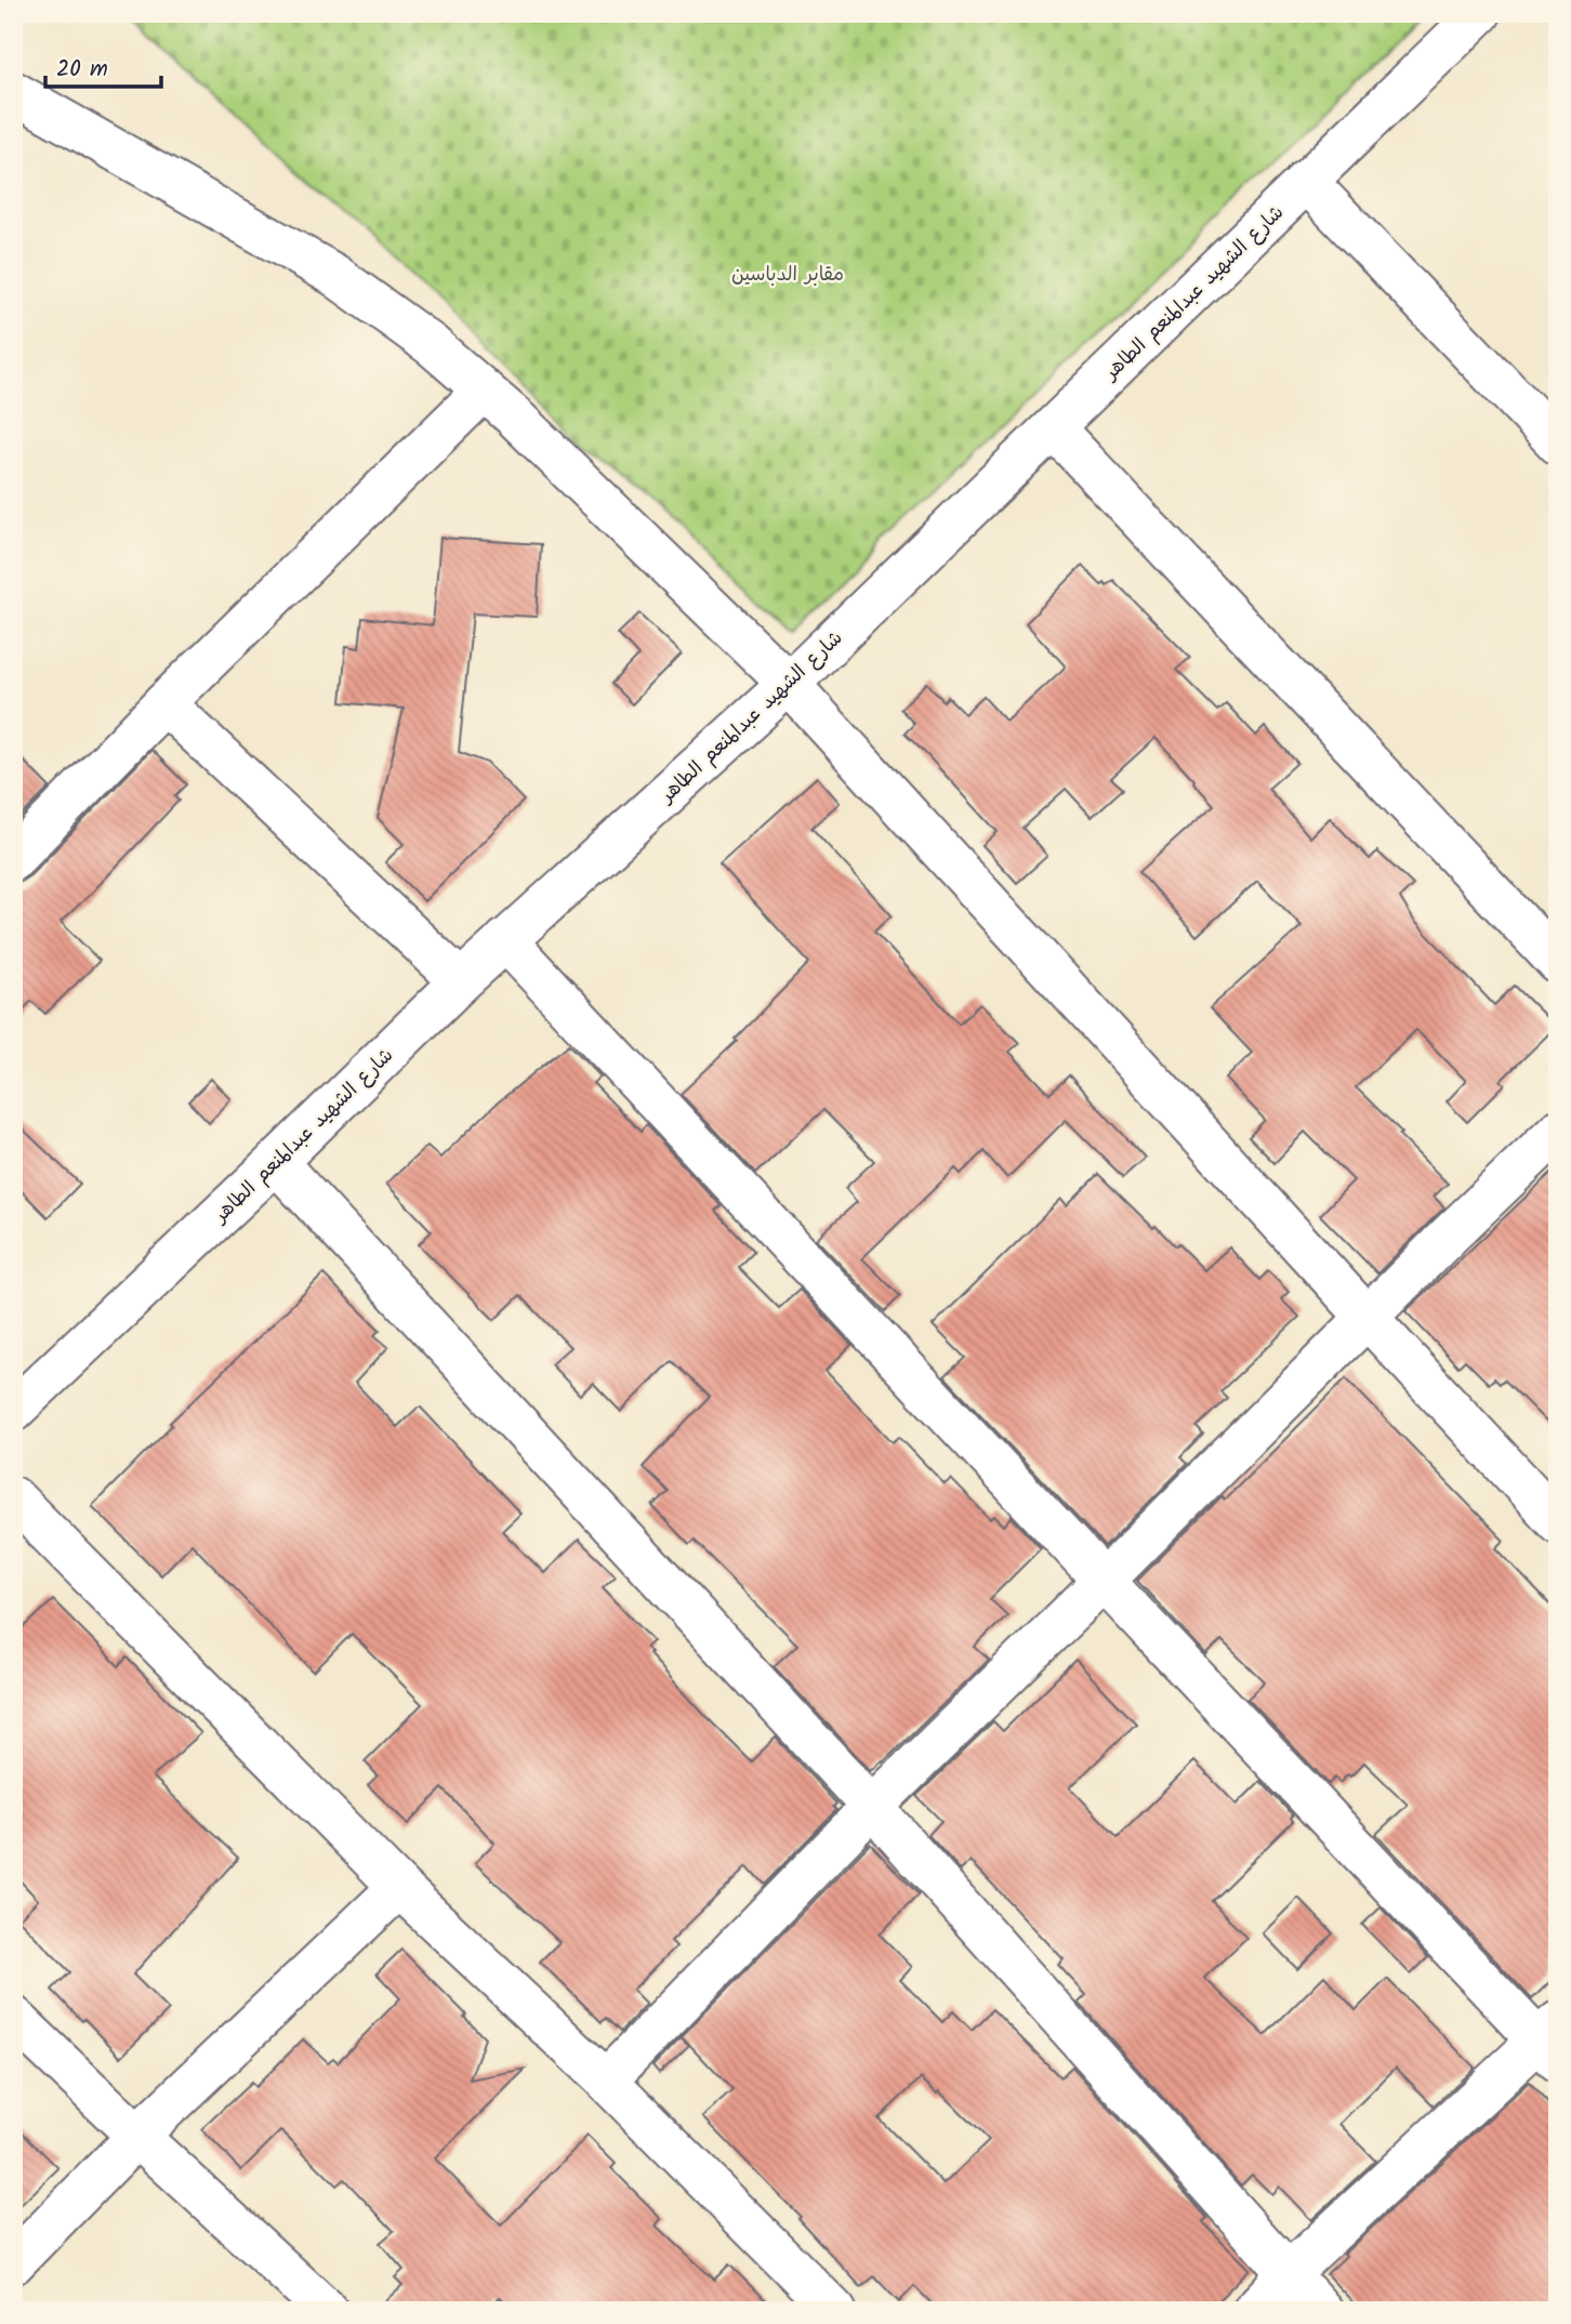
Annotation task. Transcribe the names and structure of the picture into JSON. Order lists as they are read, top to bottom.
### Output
{
  "streets": {
    "street": ["شارع الشهيد عبدالمنعم الطاهر"]
  },
  "parks": ["مقابر الدباسين"],
  "scale_bar": "20 m"
}
